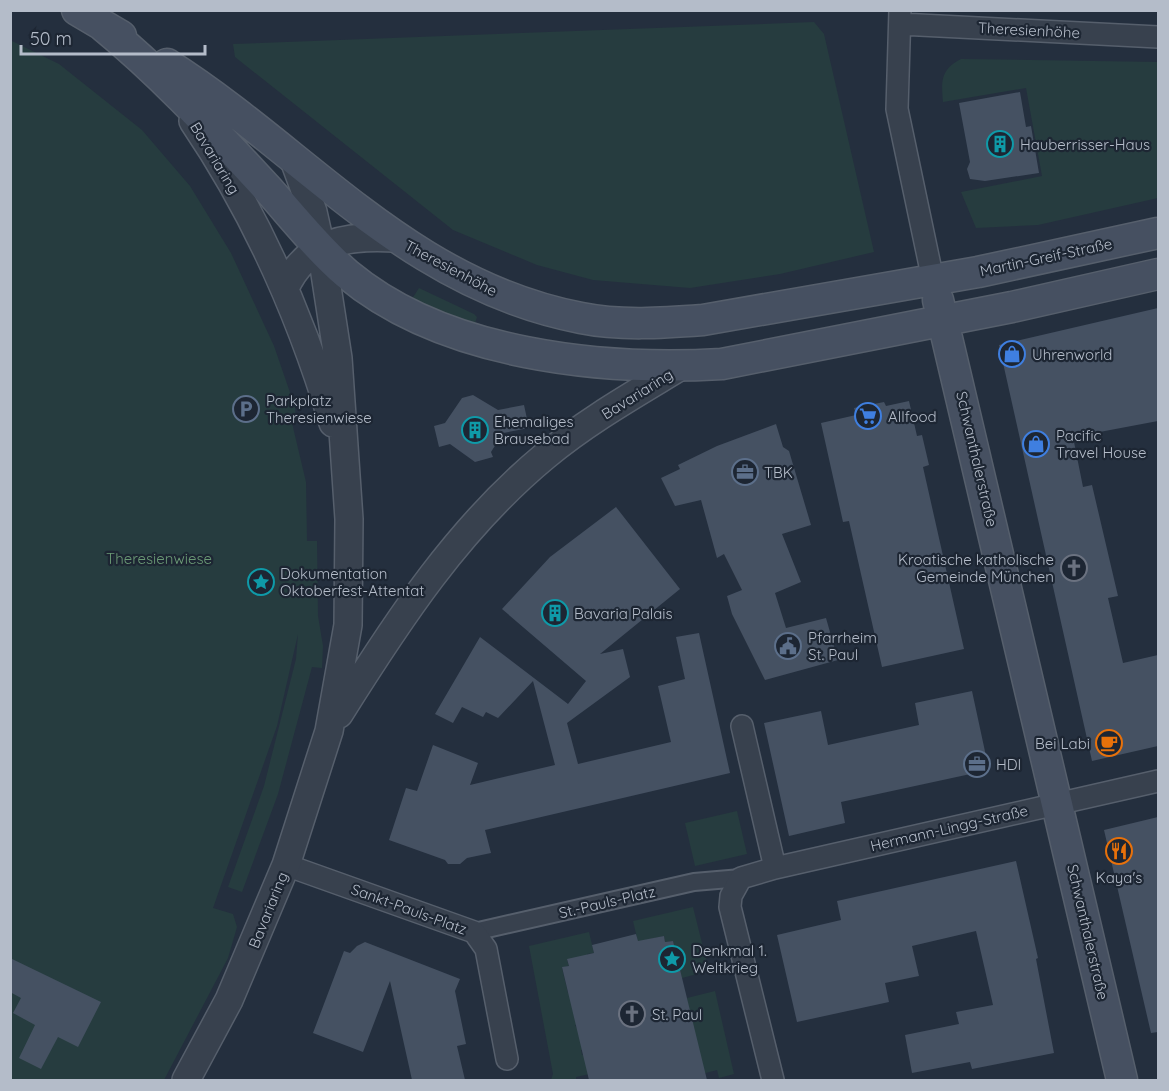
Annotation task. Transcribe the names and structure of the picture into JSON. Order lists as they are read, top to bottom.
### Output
{
  "streets": {
    "main road": [
      "Theresienhöhe",
      "Bavariaring",
      "Martin-Greif-Straße",
      "Schwanthalerstraße"
    ],
    "street": ["Hermann-Lingg-Straße", "St.-Pauls-Platz", "Sankt-Pauls-Platz"]
  },
  "crossings": [
    ["Theresienhöhe", "Bavariaring"],
    ["Theresienhöhe", "Martin-Greif-Straße"],
    ["Theresienhöhe", "Schwanthalerstraße"],
    ["Bavariaring", "Schwanthalerstraße"],
    ["Bavariaring", "Sankt-Pauls-Platz"],
    ["Martin-Greif-Straße", "Schwanthalerstraße"],
    ["Schwanthalerstraße", "Hermann-Lingg-Straße"],
    ["Hermann-Lingg-Straße", "St.-Pauls-Platz"],
    ["St.-Pauls-Platz", "Sankt-Pauls-Platz"]
  ],
  "parks": ["Theresienwiese"],
  "places": {
    "building": ["Hauberrisser-Haus", "Ehemaliges Brausebad", "Bavaria Palais"],
    "shop": ["Uhrenworld", "Pacific Travel House"],
    "parking": ["Parkplatz Theresienwiese"],
    "supermarket": ["Allfood"],
    "office": ["TBK", "HDI"],
    "church": ["Kroatische katholische Gemeinde München", "St. Paul"],
    "place": ["Dokumentation Oktoberfest-Attentat", "Denkmal 1. Weltkrieg"],
    "public building": ["Pfarrheim St. Paul"],
    "cafe": ["Bei Labi"],
    "restaurant": ["Kaya's"]
  },
  "scale_bar": "50 m"
}
